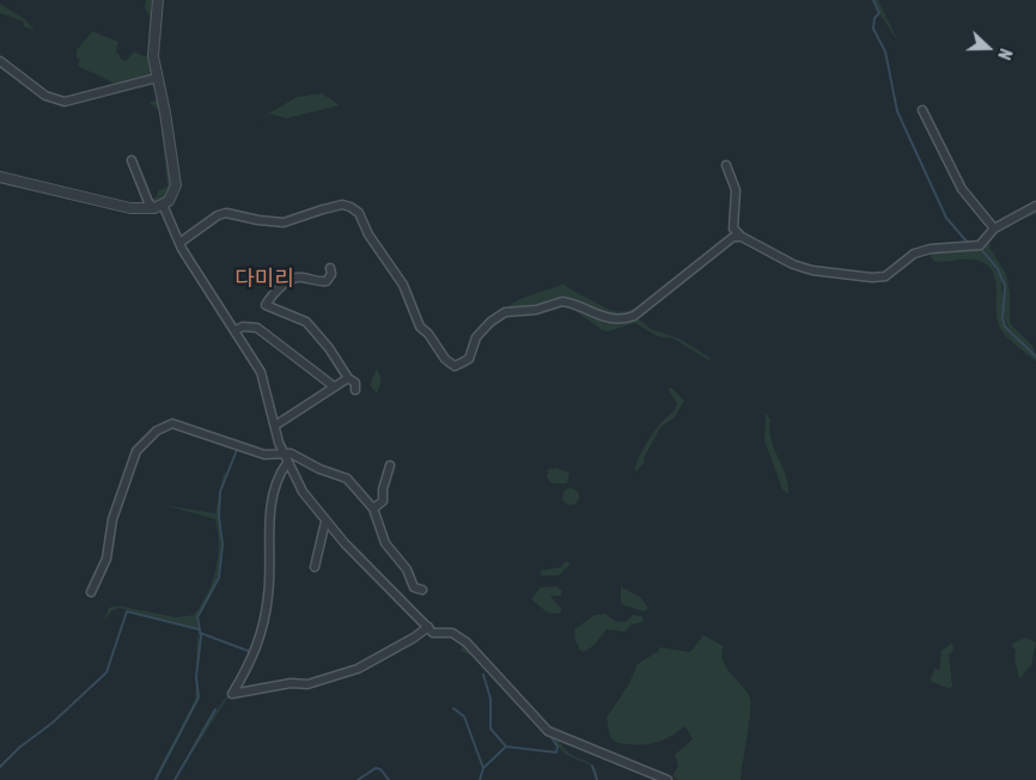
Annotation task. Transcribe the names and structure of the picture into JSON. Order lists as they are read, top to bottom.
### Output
{
  "districts": ["다미리"],
  "north": "right"
}
